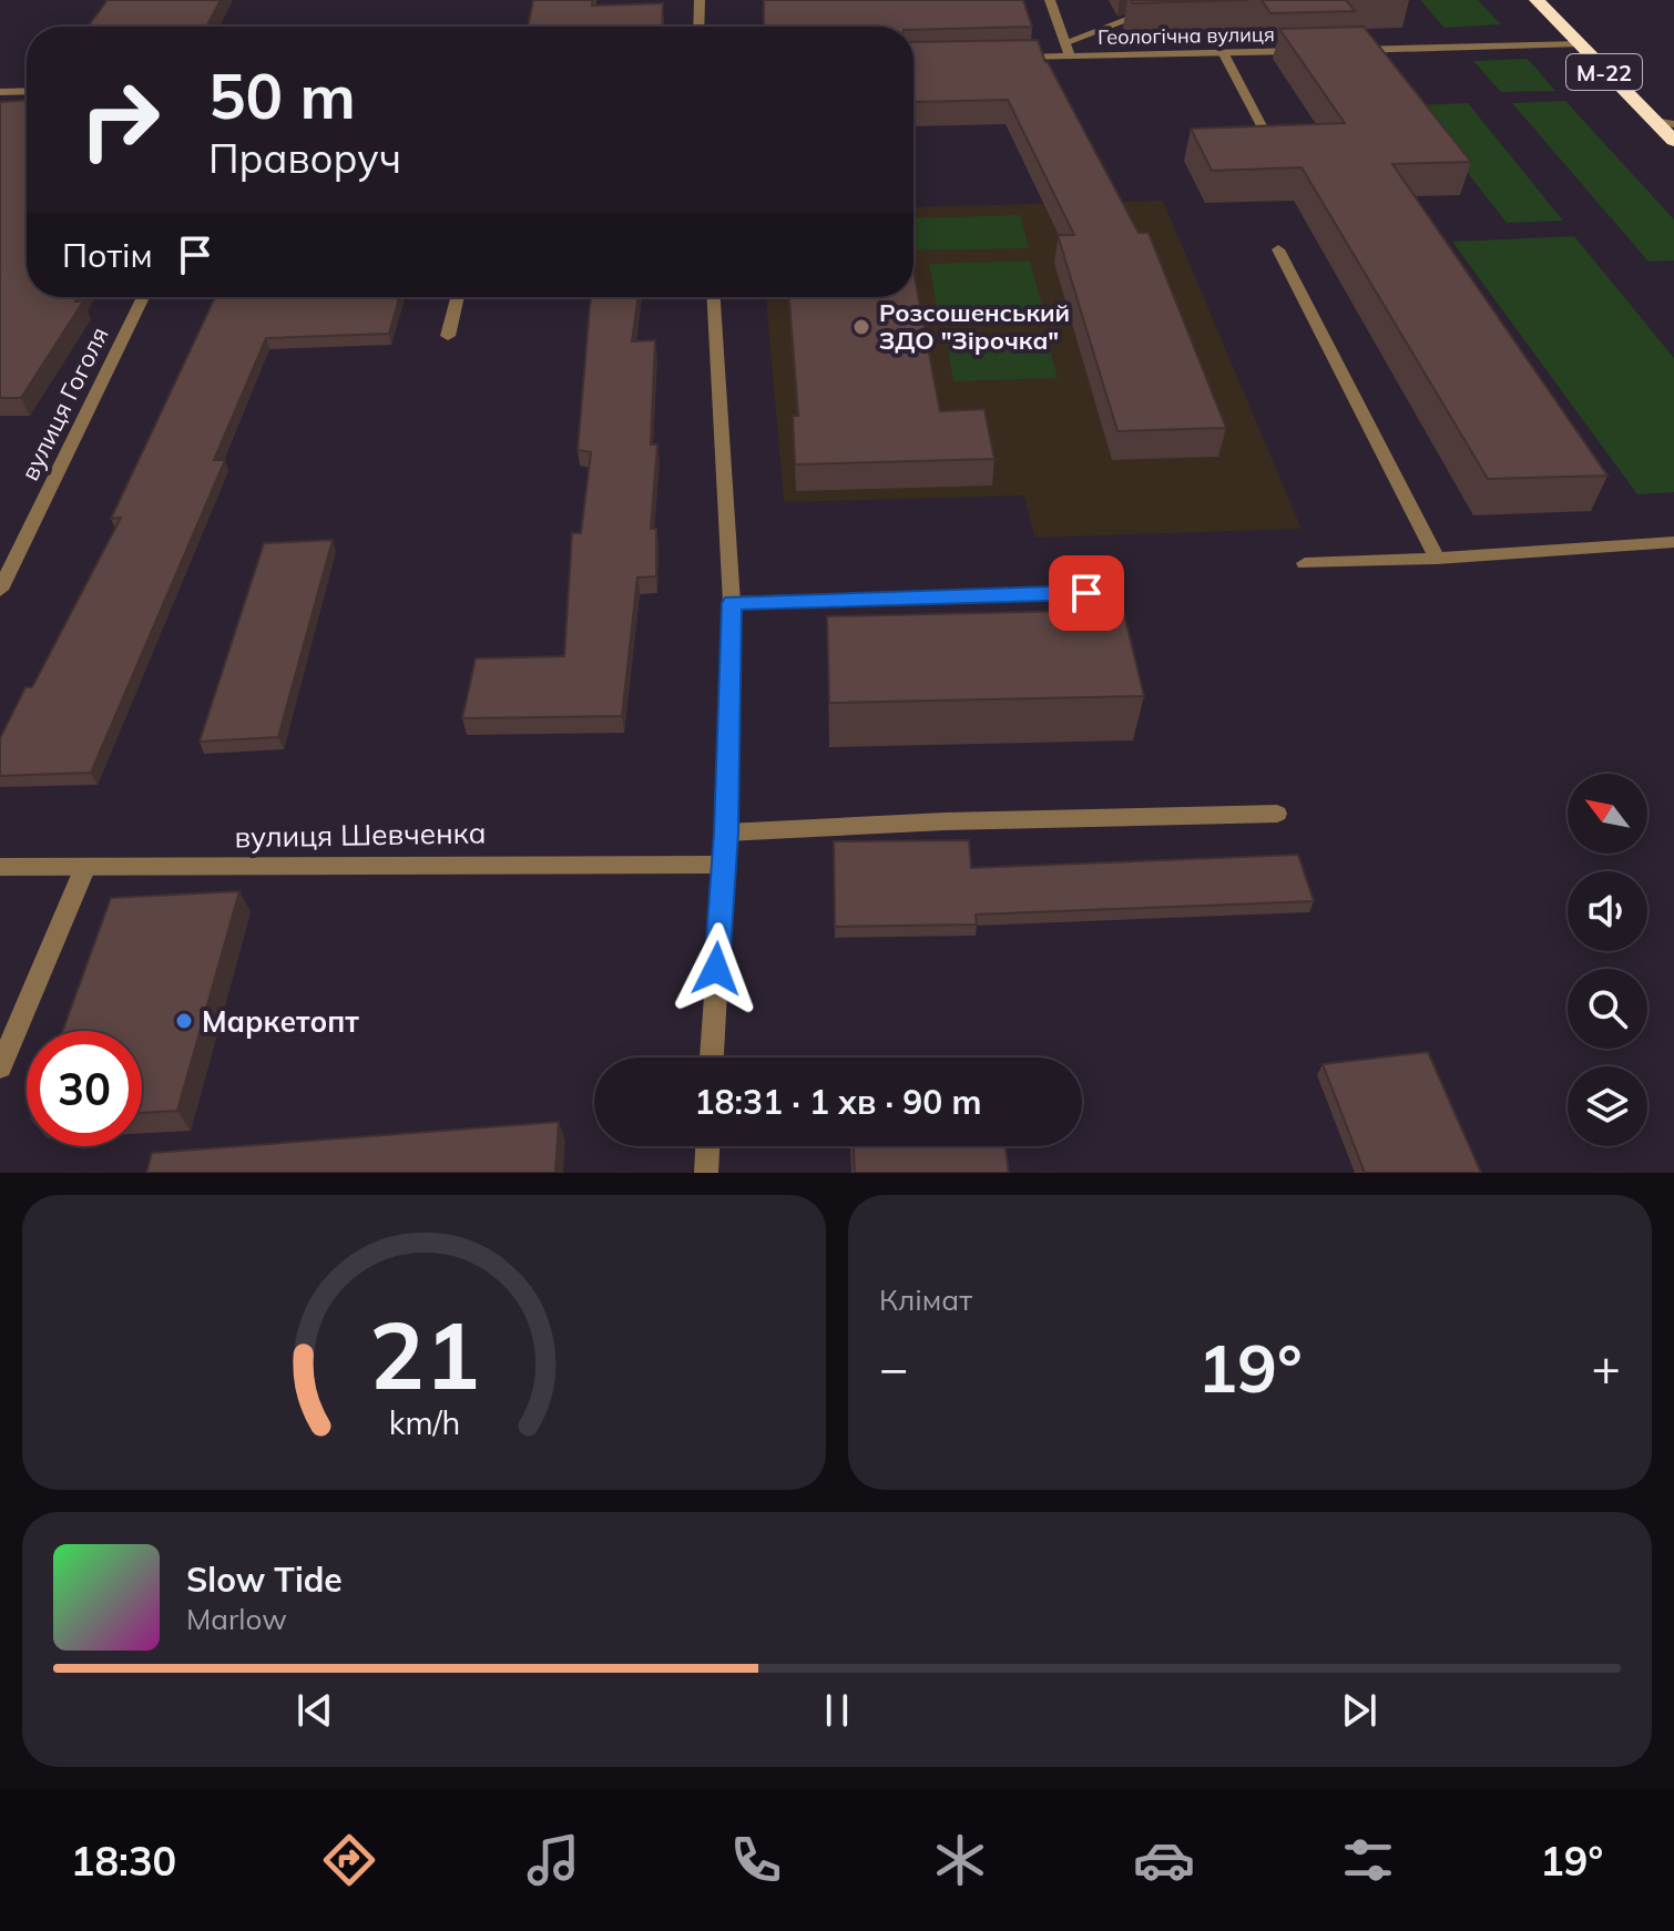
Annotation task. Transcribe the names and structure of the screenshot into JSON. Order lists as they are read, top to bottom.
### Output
{
  "streets": {
    "highway": ["М-22"],
    "street": ["Геологічна вулиця", "вулиця Гоголя", "вулиця Шевченка"]
  },
  "places": ["Розсошенський ЗДО \"Зірочка\"", "Маркетопт"],
  "north": "top left",
  "page": {
    "turn": ["50 m", "Праворуч"],
    "then": "Потім",
    "limit": "30",
    "trip": "18:31 · 1 хв · 90 m",
    "tile": "Клімат",
    "heat": ["−", "19°", "+"],
    "song": ["Slow Tide", "Marlow"],
    "tabs": ["18:30", "19°"],
    "gauge": ["21", "km/h"]
  }
}
